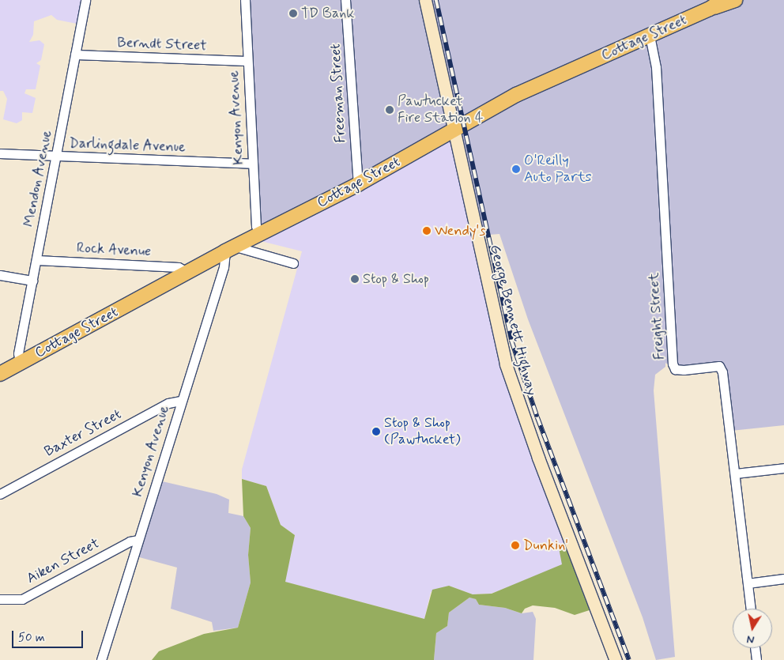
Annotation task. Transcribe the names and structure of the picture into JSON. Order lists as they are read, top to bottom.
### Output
{
  "streets": {
    "main road": ["Cottage Street", "George Bennett Highway"],
    "street": [
      "Berndt Street",
      "Freeman Street",
      "Kenyon Avenue",
      "Darlingdale Avenue",
      "Mendon Avenue",
      "Rock Avenue",
      "Freight Street",
      "Baxter Street",
      "Aiken Street"
    ]
  },
  "crossings": [
    ["Cottage Street", "Freeman Street"],
    ["Cottage Street", "Kenyon Avenue"],
    ["Cottage Street", "Mendon Avenue"],
    ["Cottage Street", "Rock Avenue"],
    ["Cottage Street", "Freight Street"],
    ["Cottage Street", "George Bennett Highway"],
    ["Berndt Street", "Kenyon Avenue"],
    ["Berndt Street", "Mendon Avenue"],
    ["Kenyon Avenue", "Darlingdale Avenue"],
    ["Kenyon Avenue", "Baxter Street"],
    ["Kenyon Avenue", "Aiken Street"],
    ["Darlingdale Avenue", "Mendon Avenue"],
    ["Mendon Avenue", "Rock Avenue"]
  ],
  "places": [
    "TD Bank",
    "Pawtucket Fire Station 4",
    "O'Reilly Auto Parts",
    "Wendy's",
    "Stop & Shop",
    "Stop & Shop (Pawtucket)",
    "Dunkin'"
  ],
  "scale_bar": "50 m",
  "north": "bottom"
}
